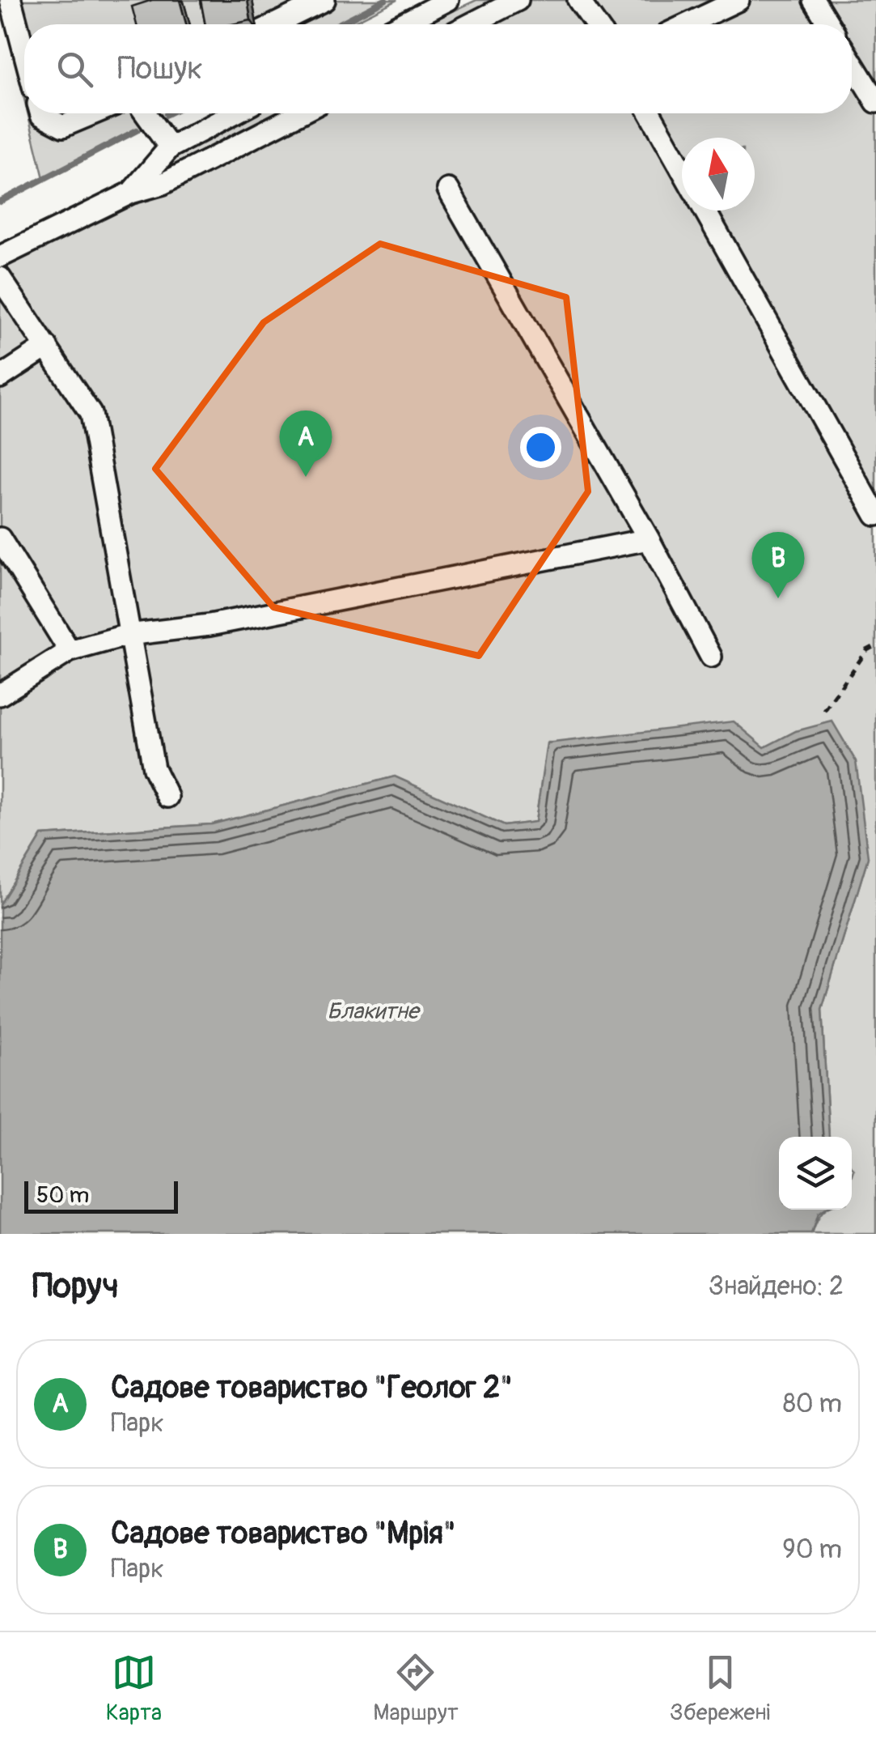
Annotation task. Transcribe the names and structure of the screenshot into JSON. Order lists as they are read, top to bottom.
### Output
{
  "water": ["Блакитне"],
  "scale_bar": "50 m",
  "north": "top",
  "page": {
    "search": "Пошук",
    "pins": ["A", "B"],
    "scale": "50 m",
    "heading": ["Поруч", "Знайдено: 2"],
    "list": [
      {
        "mark": "A",
        "name": "Садове товариство \"Геолог 2\"",
        "note": "Парк",
        "value": "80 m"
      },
      {
        "mark": "B",
        "name": "Садове товариство \"Мрія\"",
        "note": "Парк",
        "value": "90 m"
      }
    ],
    "nav": ["Карта", "Маршрут", "Збережені"]
  }
}
